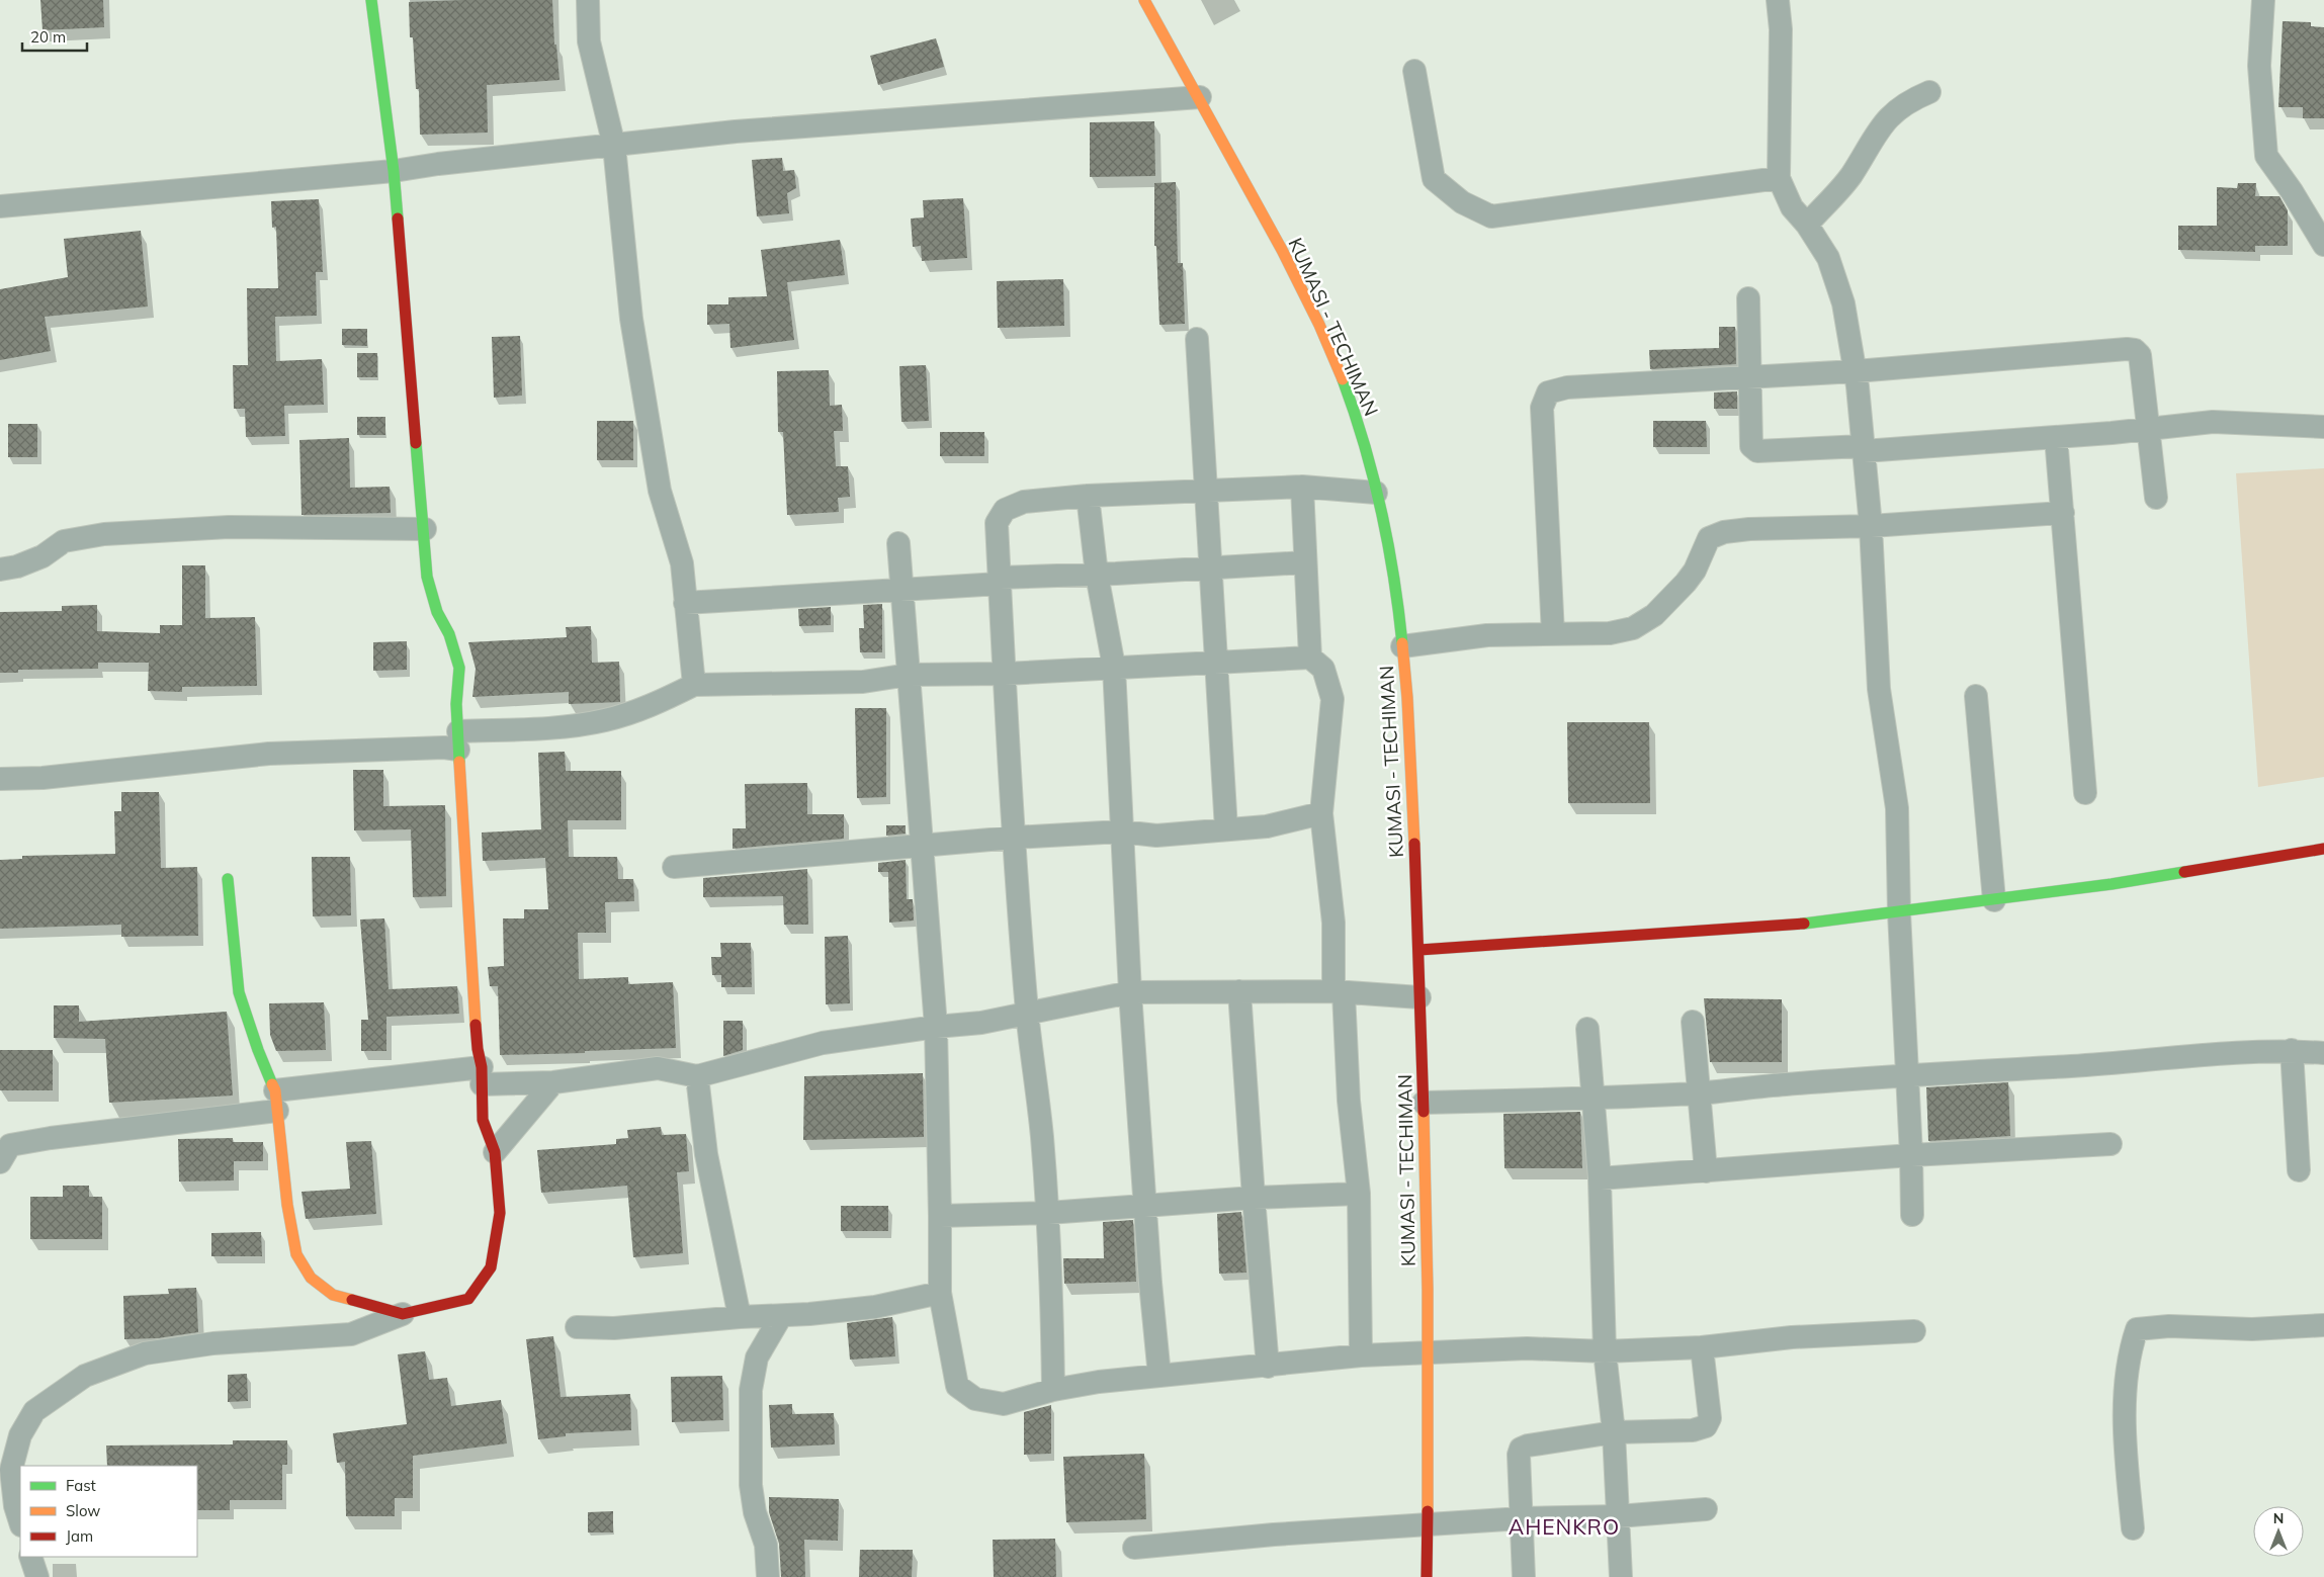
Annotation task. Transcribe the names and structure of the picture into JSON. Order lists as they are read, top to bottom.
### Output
{
  "streets": {
    "main road": ["KUMASI - TECHIMAN"]
  },
  "districts": ["AHENKRO"],
  "legend": ["Fast", "Slow", "Jam"],
  "scale_bar": "20 m",
  "north": "top"
}
